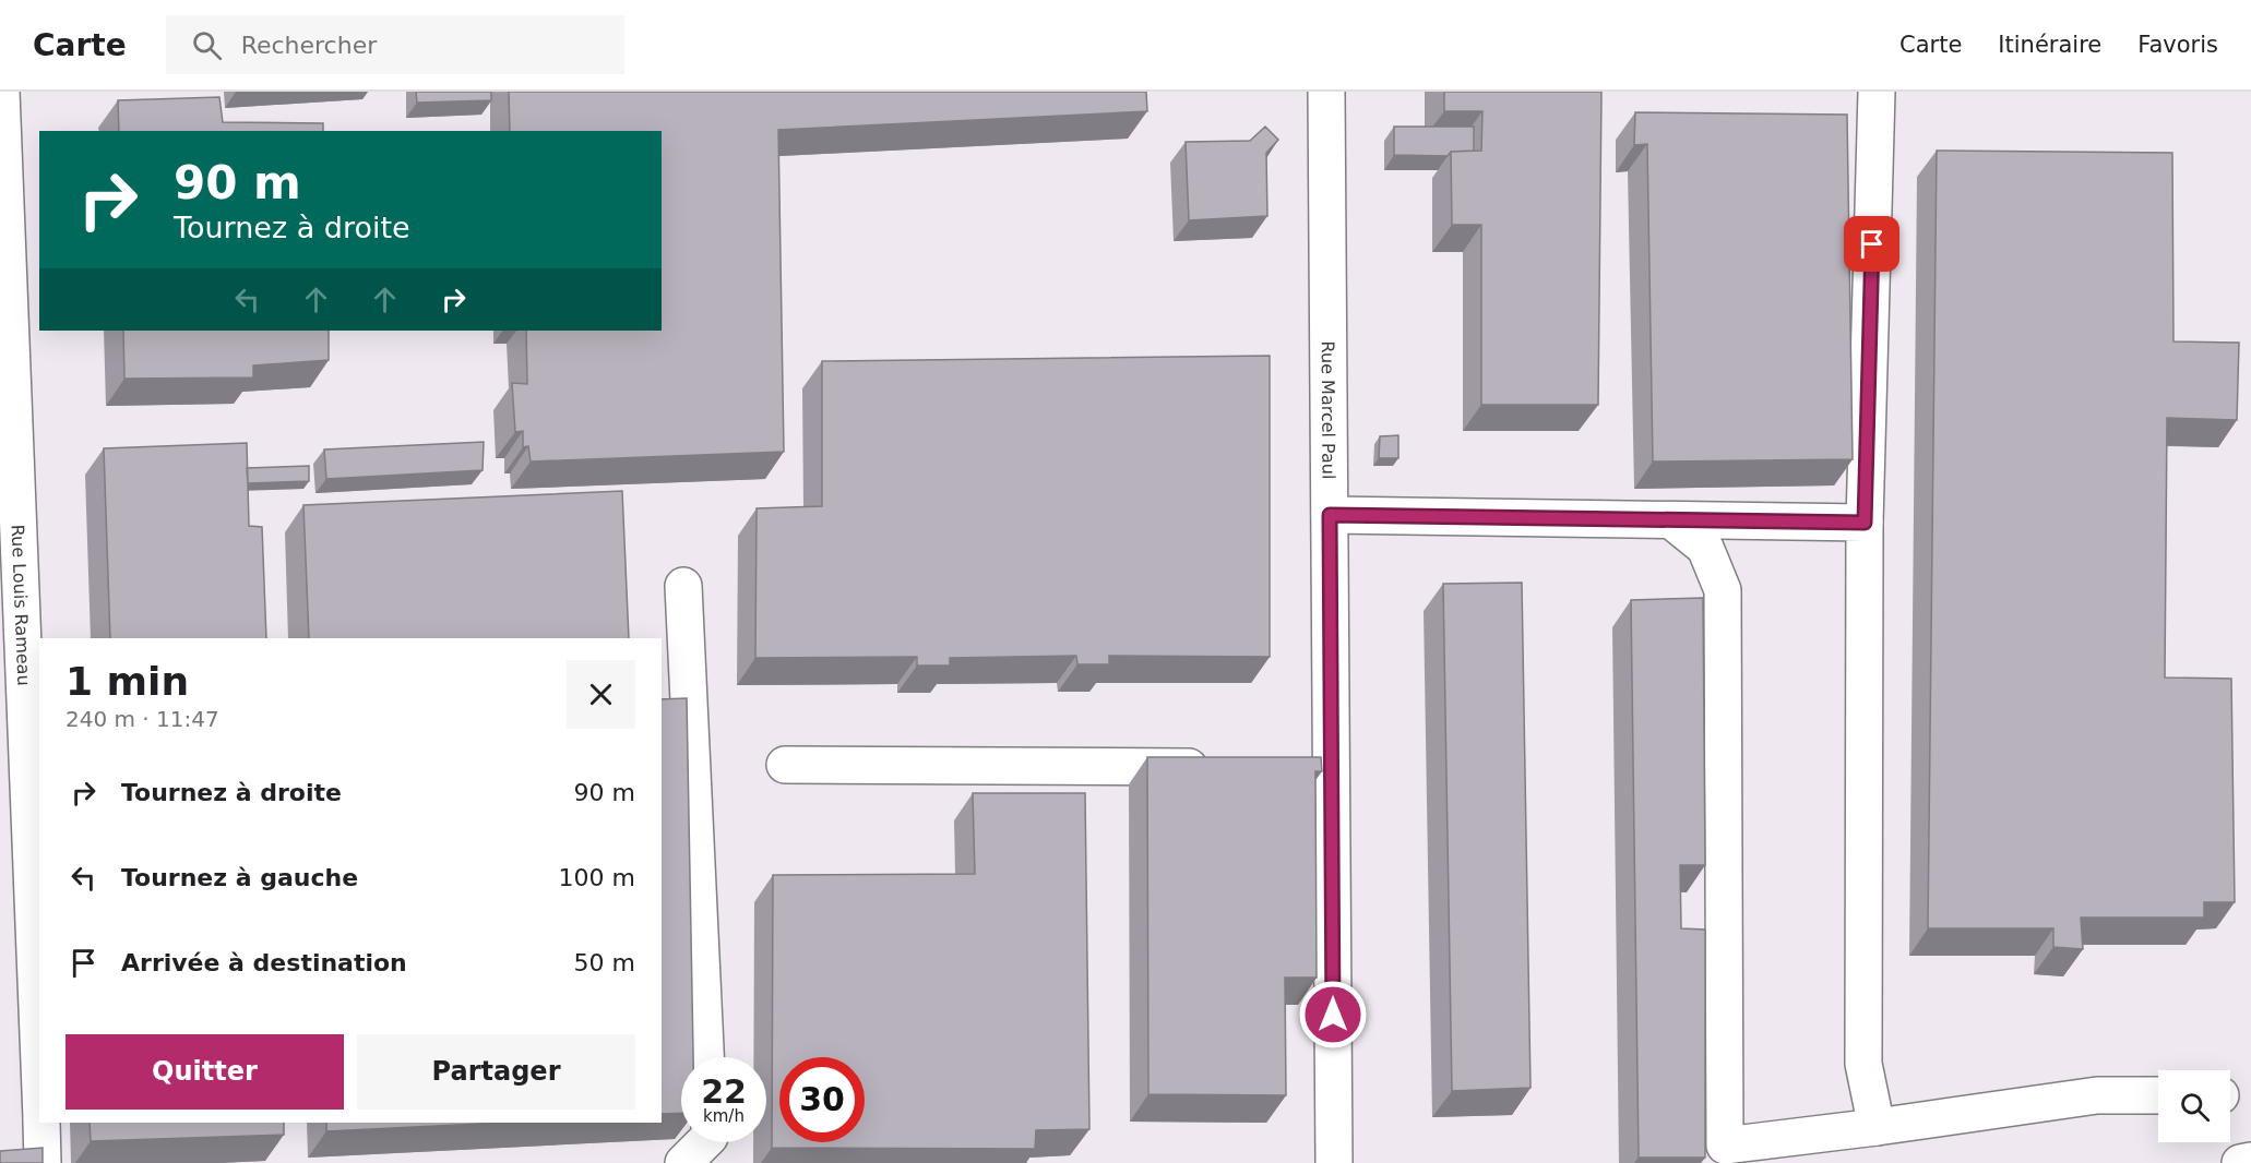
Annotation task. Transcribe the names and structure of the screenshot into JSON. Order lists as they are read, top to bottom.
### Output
{
  "streets": {
    "street": ["Rue Marcel Paul", "Rue Louis Rameau"]
  },
  "page": {
    "header": "Carte",
    "search": "Rechercher",
    "nav": ["Carte", "Itinéraire", "Favoris"],
    "turn": ["90 m", "Tournez à droite"],
    "heading": ["1 min", "240 m · 11:47"],
    "list": [
      {
        "name": "Tournez à droite",
        "value": "90 m"
      },
      {
        "name": "Tournez à gauche",
        "value": "100 m"
      },
      {
        "name": "Arrivée à destination",
        "value": "50 m"
      }
    ],
    "buttons": ["Quitter", "Partager"],
    "speed": "22 km/h",
    "limit": "30"
  }
}
